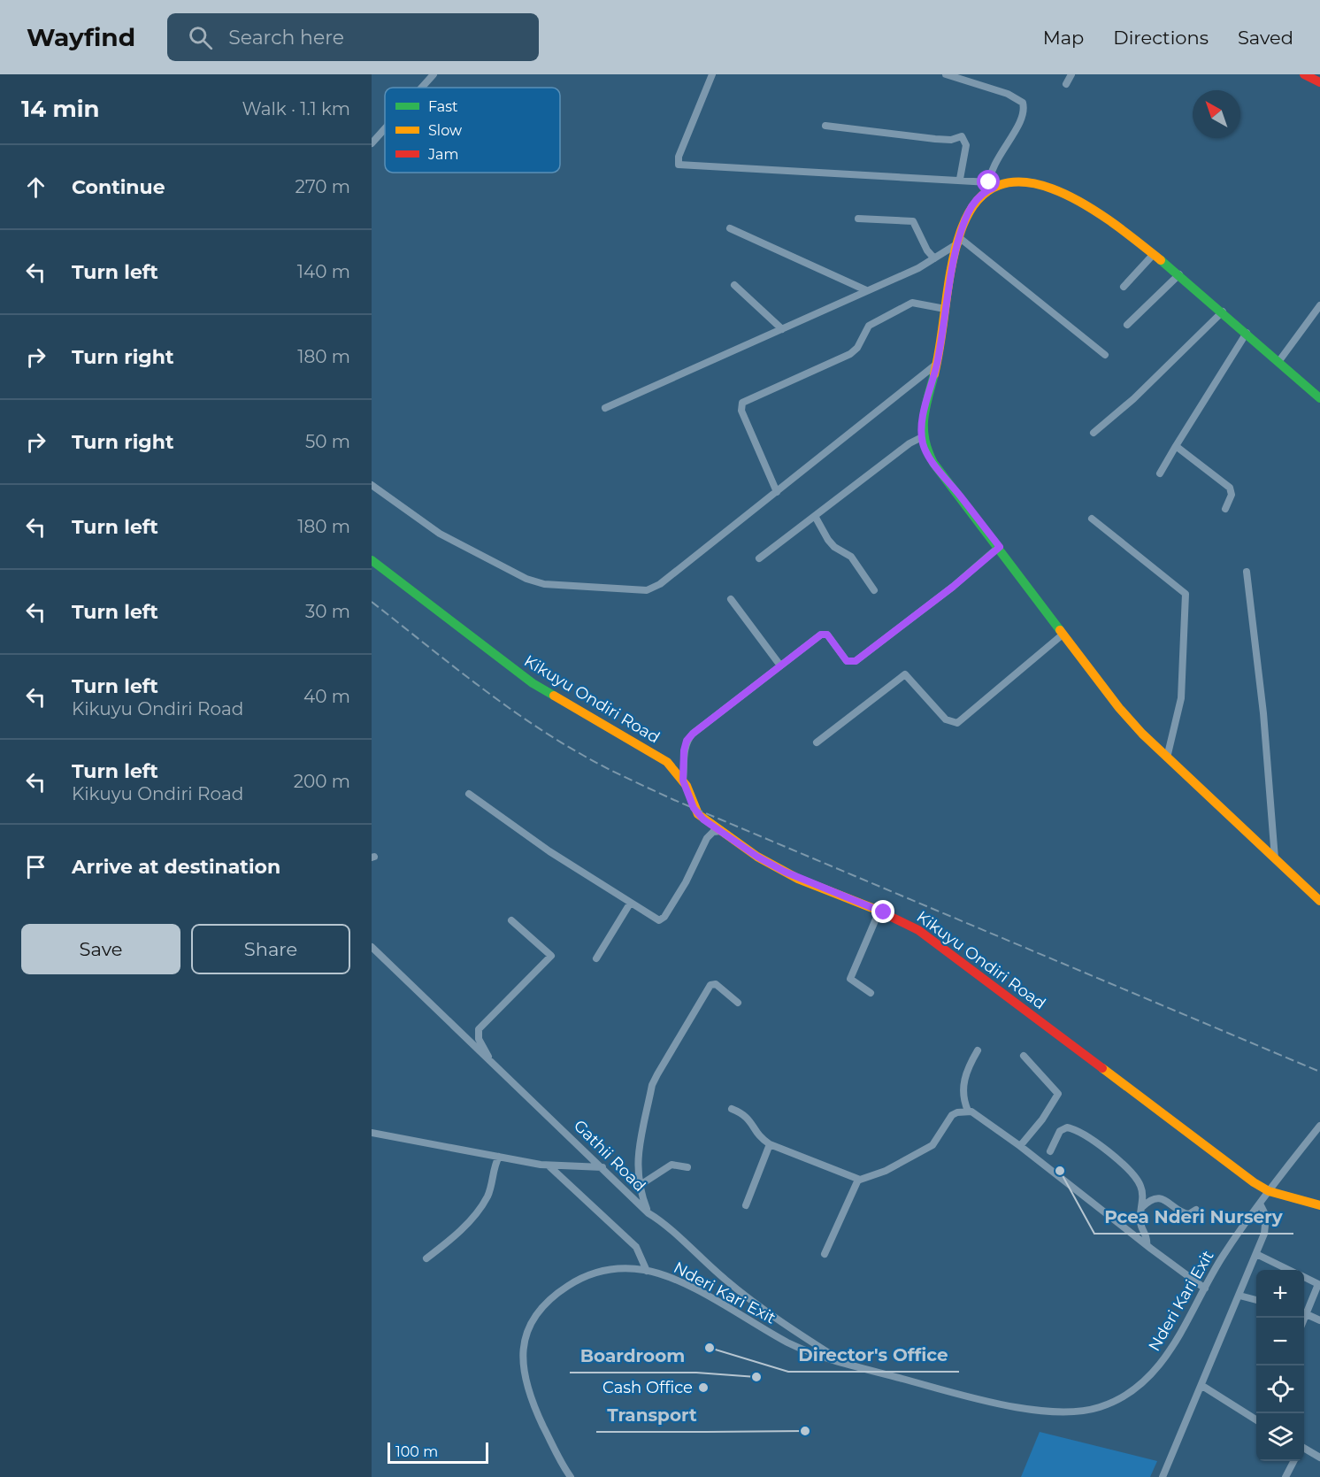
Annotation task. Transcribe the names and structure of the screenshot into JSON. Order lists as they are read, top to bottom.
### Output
{
  "streets": {
    "main road": ["Kikuyu Ondiri Road"],
    "street": ["Gathii Road", "Nderi Kari Exit"]
  },
  "crossings": [
    ["Kikuyu Ondiri Road", "Nderi Kari Exit"],
    ["Gathii Road", "Nderi Kari Exit"]
  ],
  "places": [
    "Pcea Nderi Nursery",
    "Director's Office",
    "Boardroom",
    "Cash Office",
    "Transport"
  ],
  "legend": ["Fast", "Slow", "Jam"],
  "scale_bar": "100 m",
  "north": "top left",
  "page": {
    "header": "Wayfind",
    "search": "Search here",
    "nav": ["Map", "Directions", "Saved"],
    "heading": ["14 min", "Walk · 1.1 km"],
    "list": [
      ["Continue", "270 m"],
      ["Turn left", "140 m"],
      ["Turn right", "180 m"],
      ["Turn right", "50 m"],
      ["Turn left", "180 m"],
      ["Turn left", "30 m"],
      ["Turn left", "Kikuyu Ondiri Road", "40 m"],
      ["Turn left", "Kikuyu Ondiri Road", "200 m"],
      "Arrive at destination"
    ],
    "buttons": ["Save", "Share"],
    "map_buttons": ["+", "−"],
    "scale": "100 m"
  }
}
